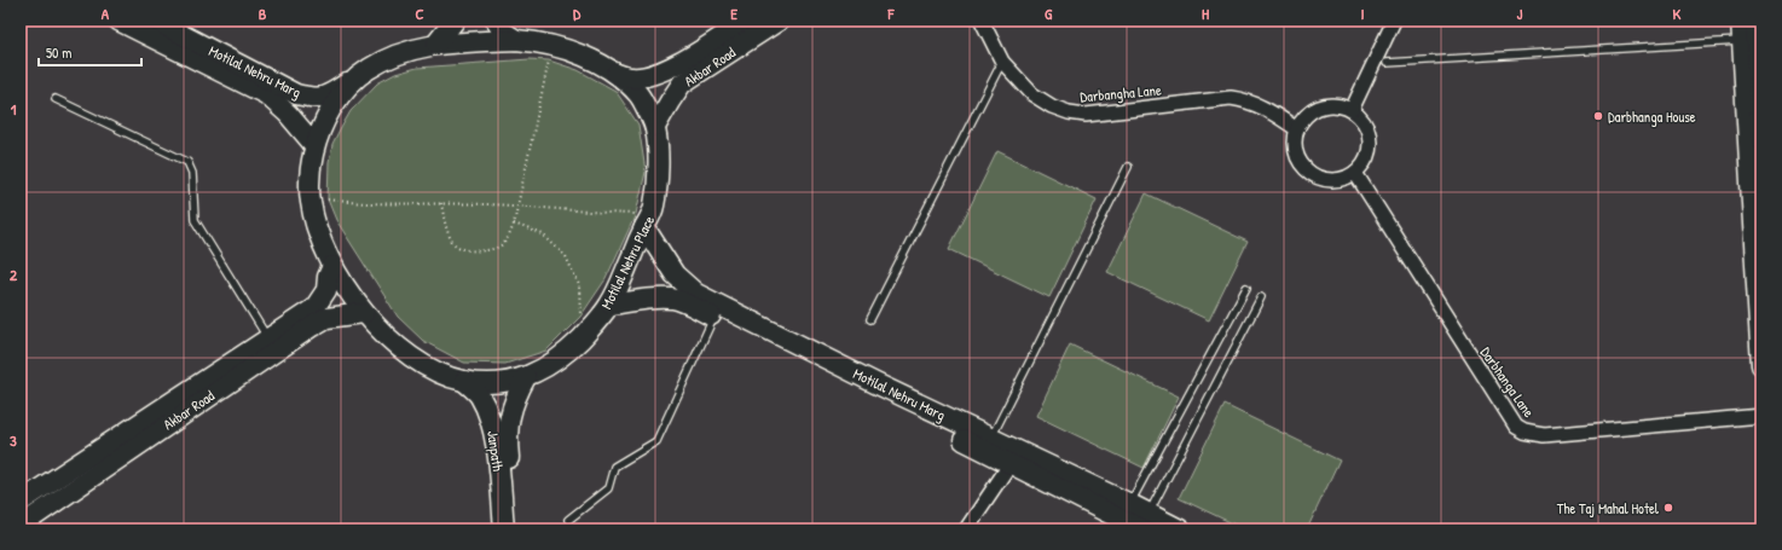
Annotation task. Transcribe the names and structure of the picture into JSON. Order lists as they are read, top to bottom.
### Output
{
  "streets": {
    "main road": [
      "Akbar Road",
      "Motilal Nehru Marg",
      "Motilal Nehru Place",
      "Janpath"
    ],
    "street": ["Darbangha Lane", "Darbhanga Lane"]
  },
  "crossings": [
    ["Akbar Road", "Motilal Nehru Place"],
    ["Motilal Nehru Marg", "Motilal Nehru Place"],
    ["Darbangha Lane", "Darbhanga Lane"],
    ["Motilal Nehru Place", "Janpath"]
  ],
  "places": ["Darbhanga House", "The Taj Mahal Hotel"],
  "scale_bar": "50 m",
  "grid": {
    "columns": [
      "A",
      "B",
      "C",
      "D",
      "E",
      "F",
      "G",
      "H",
      "I",
      "J",
      "K"
    ],
    "rows": ["1", "2", "3"]
  }
}
